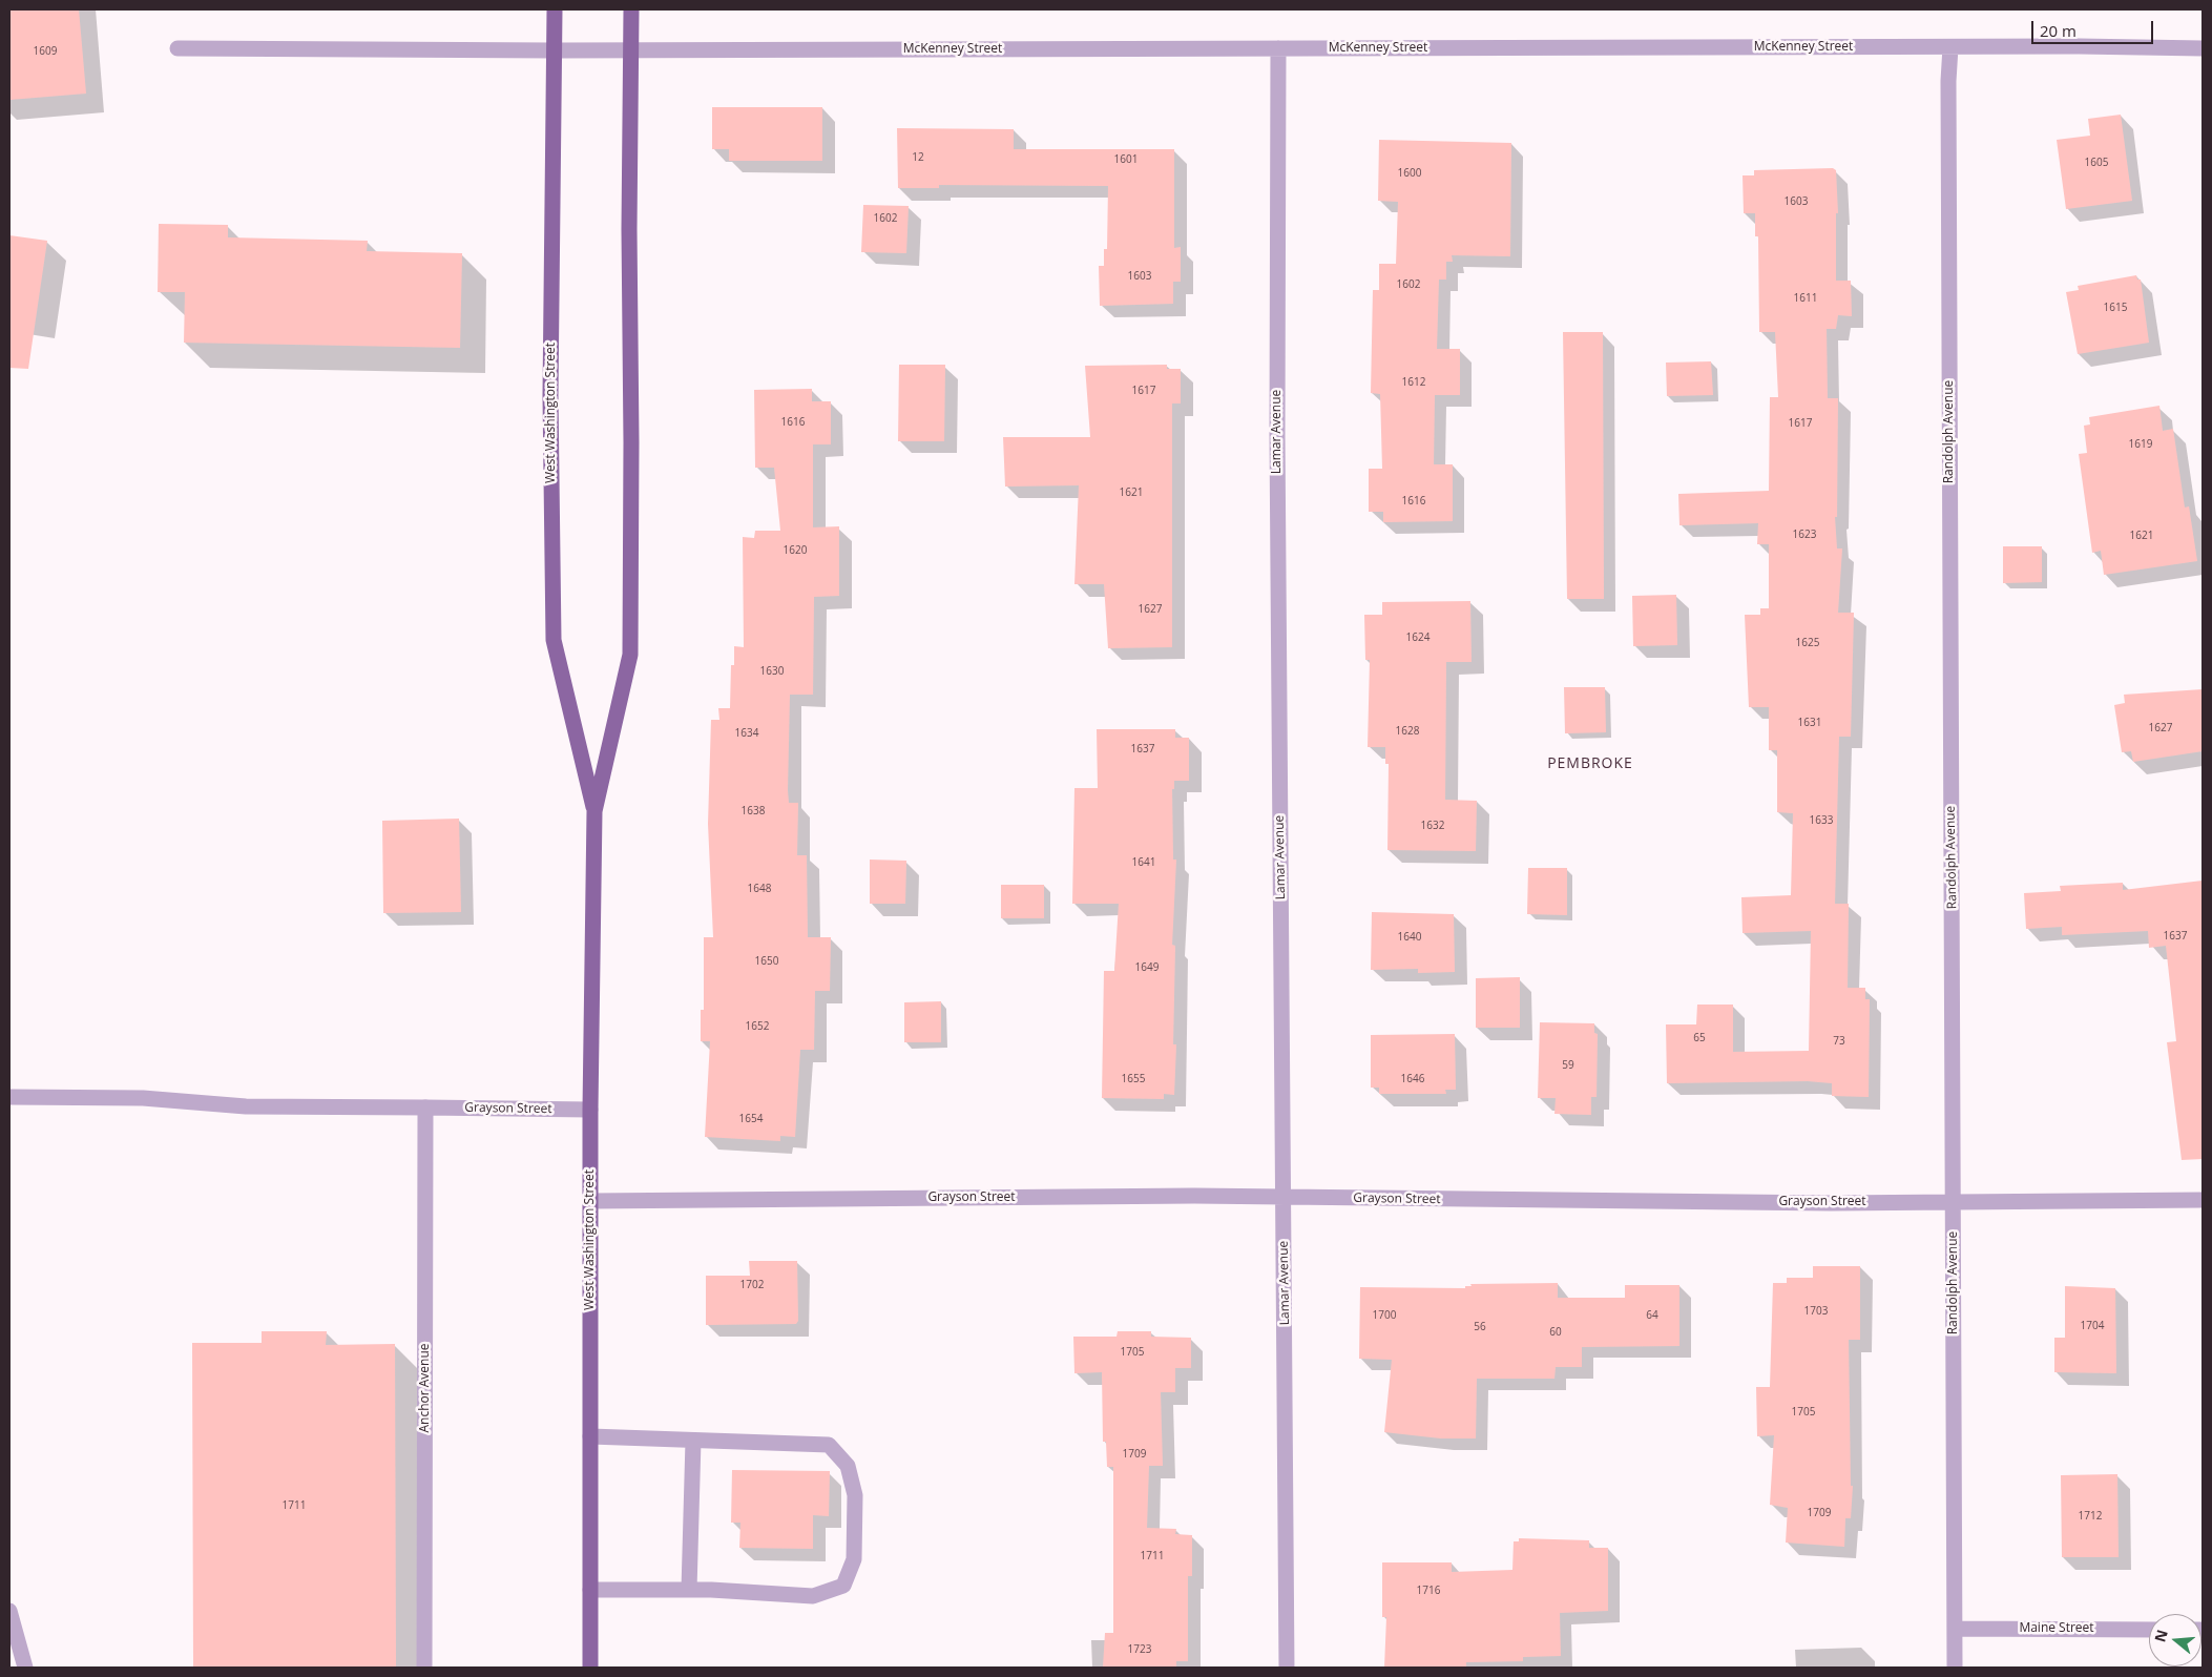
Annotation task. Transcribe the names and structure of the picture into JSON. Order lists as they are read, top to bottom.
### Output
{
  "streets": {
    "main road": ["West Washington Street"],
    "street": [
      "McKenney Street",
      "Lamar Avenue",
      "Randolph Avenue",
      "Grayson Street",
      "Anchor Avenue",
      "Maine Street"
    ]
  },
  "crossings": [
    ["McKenney Street", "West Washington Street"],
    ["McKenney Street", "Lamar Avenue"],
    ["McKenney Street", "Randolph Avenue"],
    ["West Washington Street", "Grayson Street"],
    ["Lamar Avenue", "Grayson Street"],
    ["Randolph Avenue", "Grayson Street"],
    ["Randolph Avenue", "Maine Street"],
    ["Grayson Street", "Anchor Avenue"]
  ],
  "districts": ["PEMBROKE"],
  "house_numbers": [
    "1609",
    "12",
    "1601",
    "1605",
    "1600",
    "1603",
    "1602",
    "1603",
    "1602",
    "1611",
    "1615",
    "1612",
    "1617",
    "1616",
    "1617",
    "1619",
    "1621",
    "1616",
    "1623",
    "1621",
    "1620",
    "1627",
    "1624",
    "1625",
    "1630",
    "1631",
    "1627",
    "1628",
    "1634",
    "1637",
    "1638",
    "1633",
    "1632",
    "1641",
    "1648",
    "1637",
    "1640",
    "1650",
    "1649",
    "1652",
    "65",
    "73",
    "59",
    "1655",
    "1646",
    "1654",
    "1702",
    "1703",
    "1700",
    "64",
    "1704",
    "56",
    "60",
    "1705",
    "1705",
    "1709",
    "1711",
    "1709",
    "1712",
    "1711",
    "1716",
    "1723"
  ],
  "scale_bar": "20 m",
  "north": "left"
}
